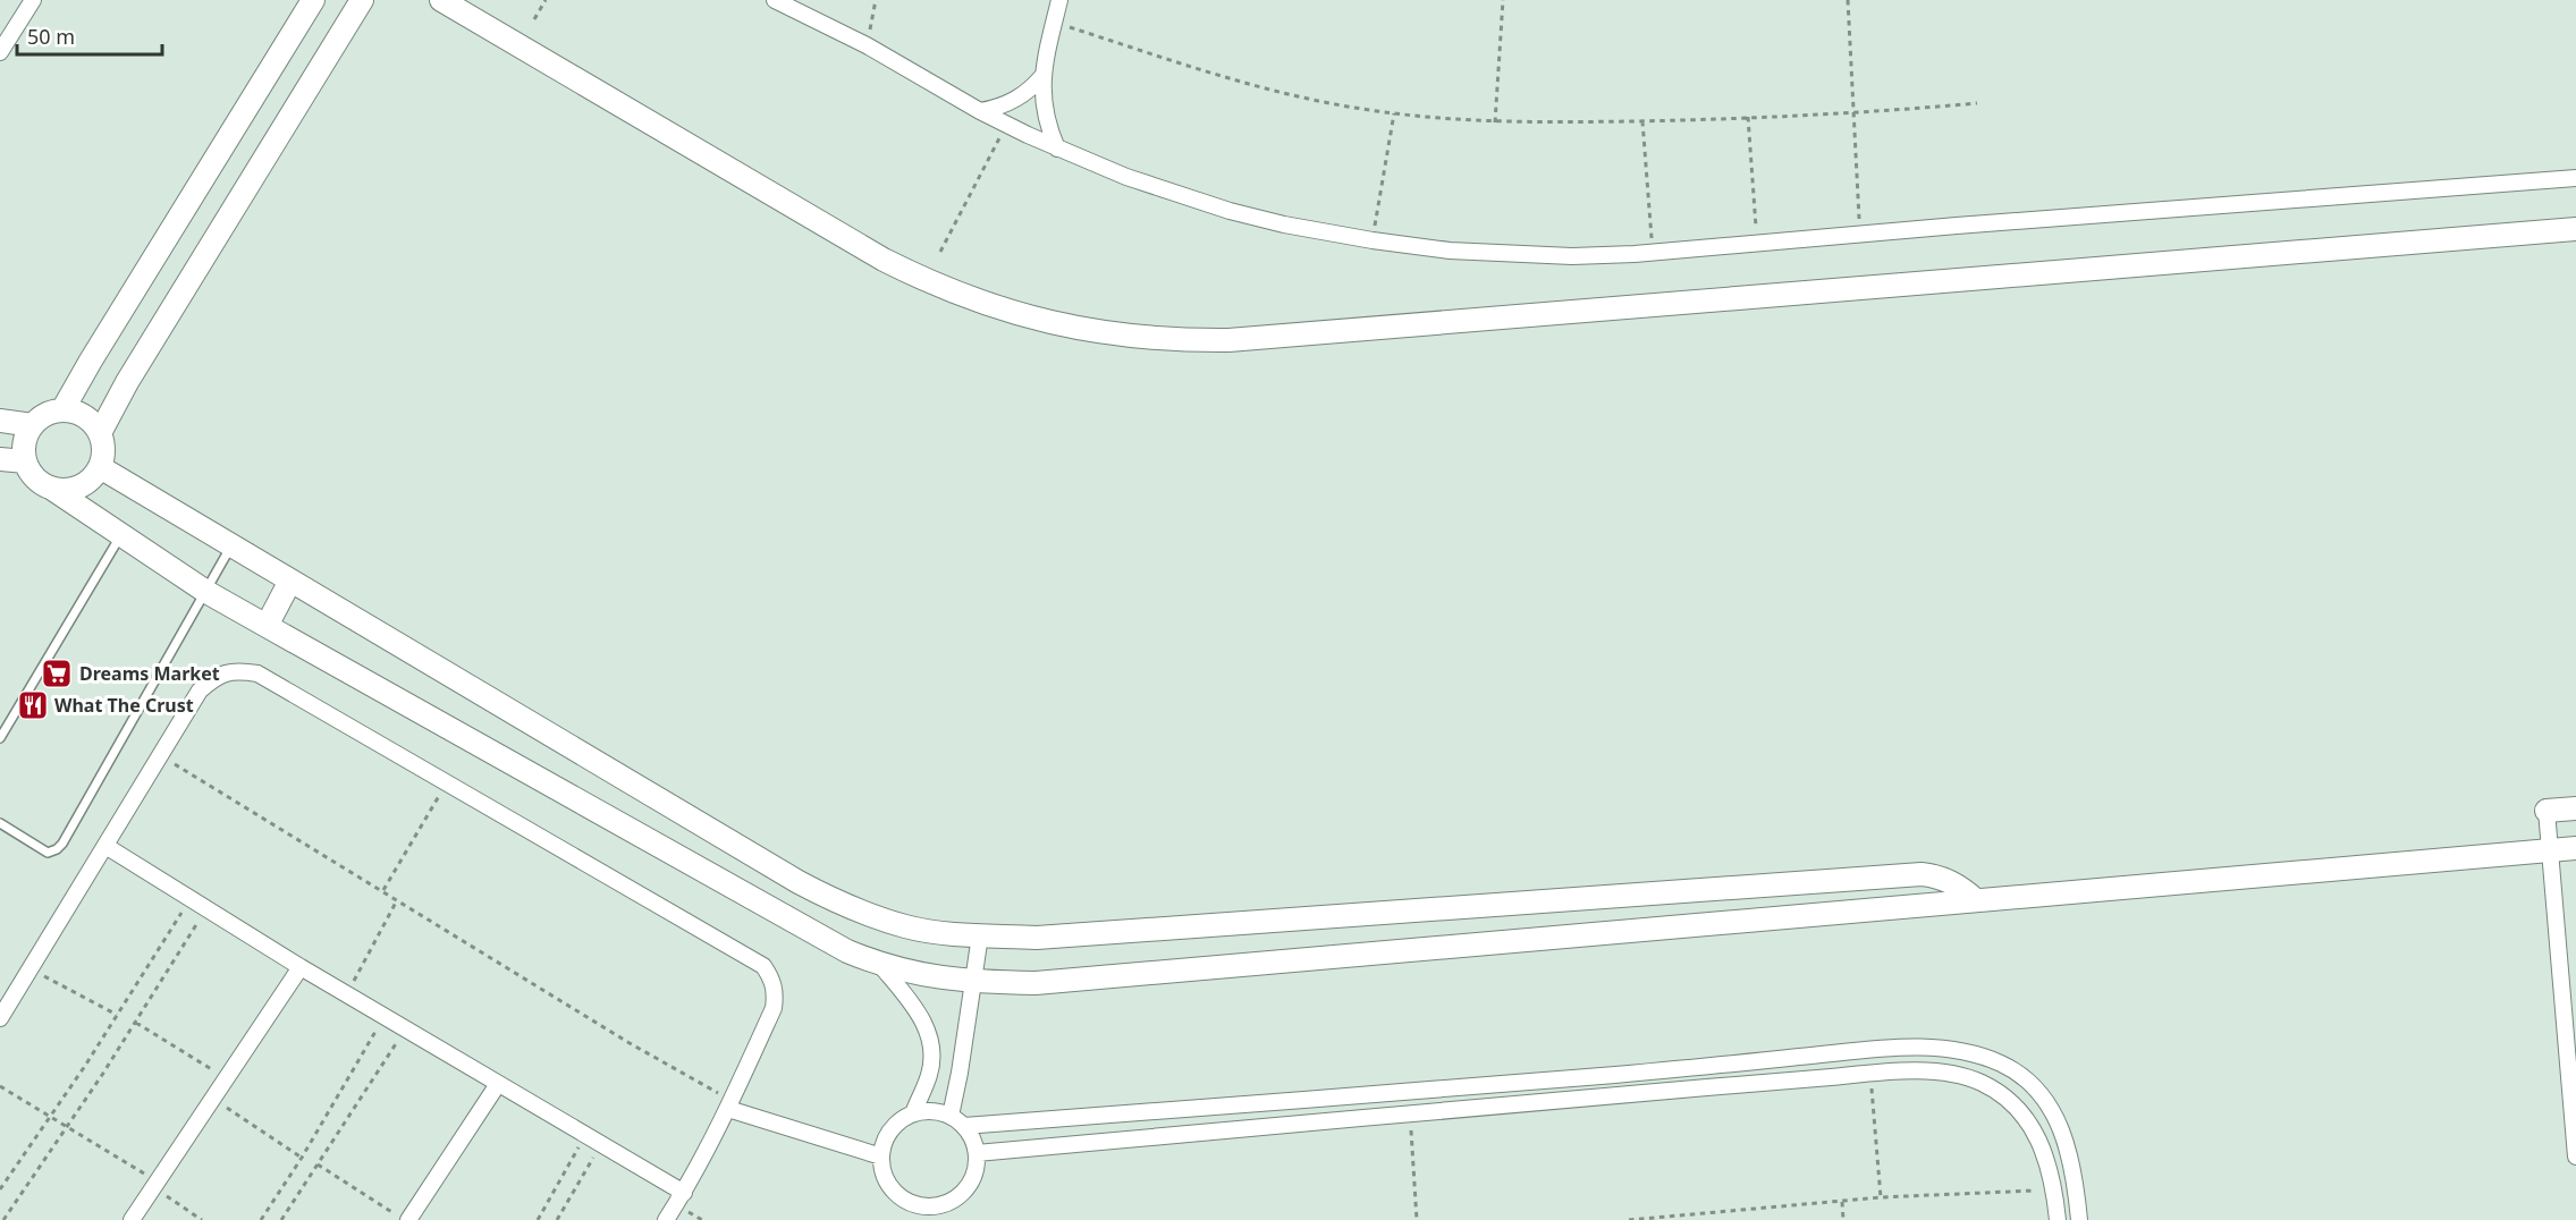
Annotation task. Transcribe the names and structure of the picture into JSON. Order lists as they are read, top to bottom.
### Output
{
  "places": {
    "supermarket": ["Dreams Market"],
    "restaurant": ["What The Crust"]
  },
  "scale_bar": "50 m"
}
